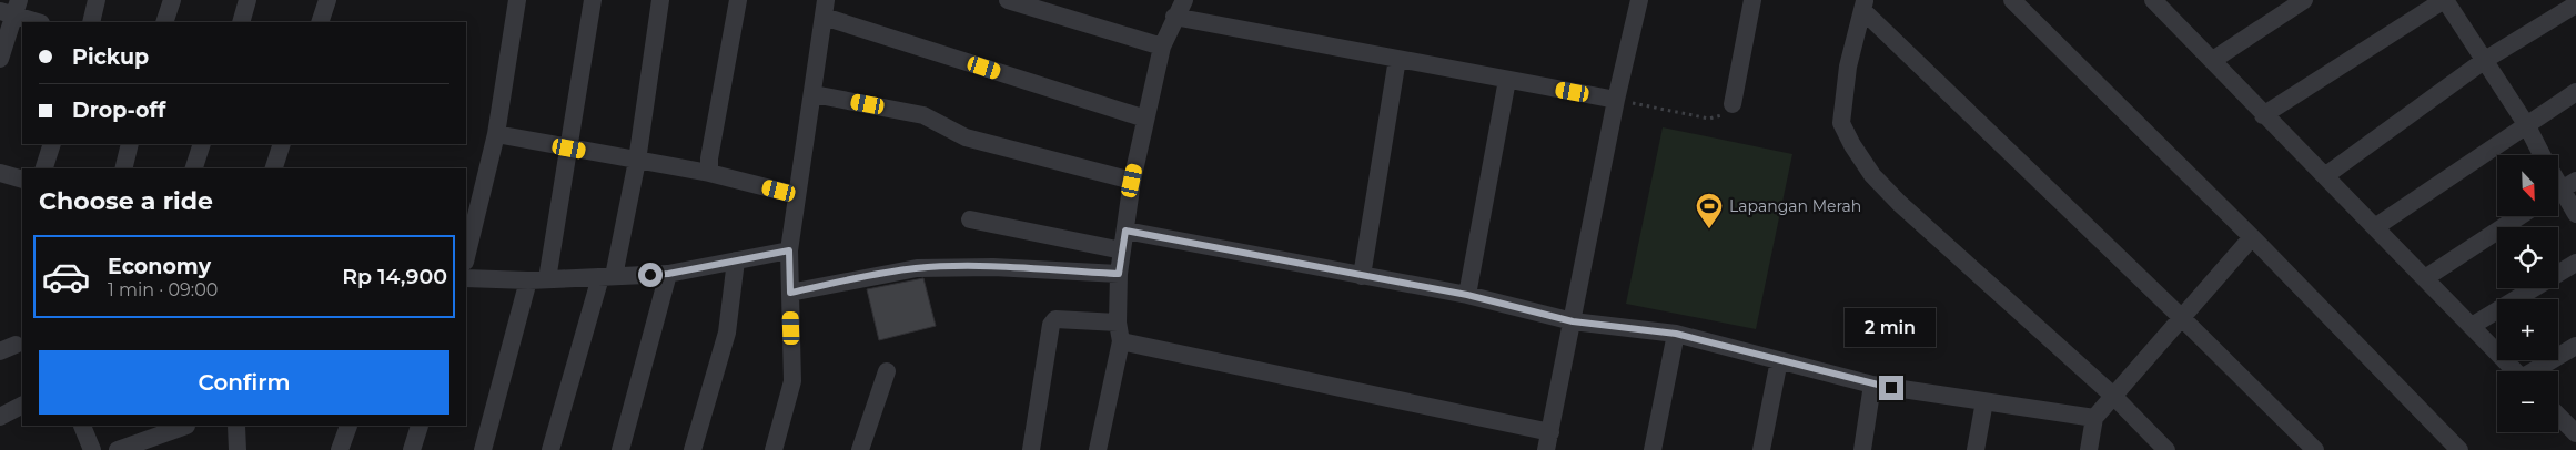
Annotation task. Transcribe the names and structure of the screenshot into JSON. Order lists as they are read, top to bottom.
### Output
{
  "places": {
    "sports": ["Lapangan Merah"]
  },
  "north": "bottom right",
  "page": {
    "banner": ["Pickup", "Drop-off"],
    "map_buttons": ["+", "−"],
    "heading": "Choose a ride",
    "list": [
      {
        "name": "Economy",
        "note": "1 min · 09:00",
        "value": "Rp 14,900"
      }
    ],
    "bubble": "2 min",
    "buttons": "Confirm"
  }
}
